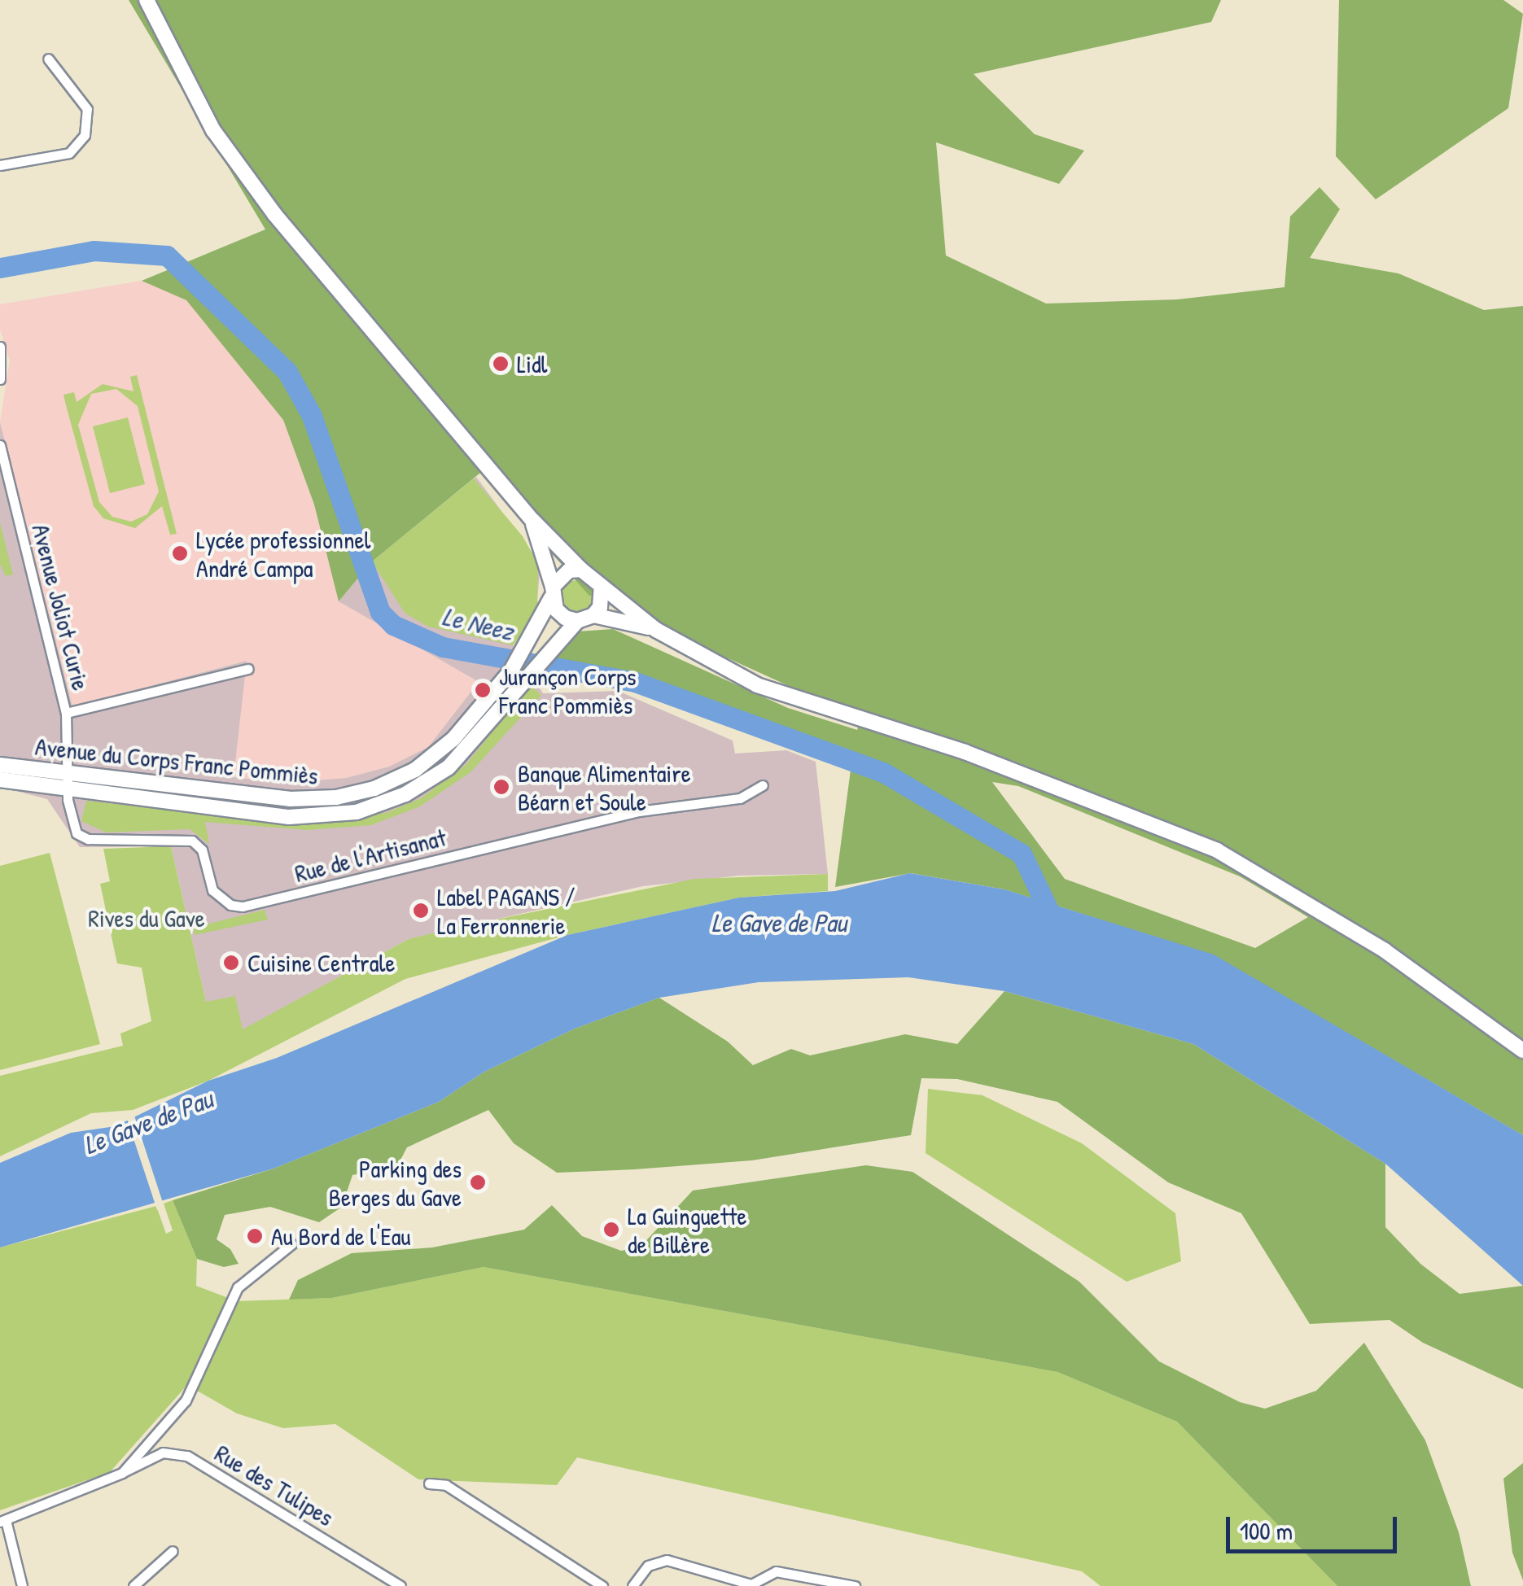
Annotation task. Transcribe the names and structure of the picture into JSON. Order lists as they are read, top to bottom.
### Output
{
  "streets": {
    "main road": ["Avenue du Corps Franc Pommiès"],
    "street": ["Avenue Joliot Curie", "Rue de l'Artisanat", "Rue des Tulipes"]
  },
  "crossings": [
    ["Avenue Joliot Curie", "Avenue du Corps Franc Pommiès"],
    ["Avenue Joliot Curie", "Rue de l'Artisanat"],
    ["Avenue du Corps Franc Pommiès", "Rue de l'Artisanat"]
  ],
  "water": ["Le Neez", "Le Gave de Pau"],
  "parks": ["Rives du Gave"],
  "places": [
    "Lidl",
    "Lycée professionnel André Campa",
    "Jurançon Corps Franc Pommiès",
    "Banque Alimentaire Béarn et Soule",
    "Label PAGANS / La Ferronnerie",
    "Cuisine Centrale",
    "Parking des Berges du Gave",
    "La Guinguette de Billère",
    "Au Bord de l'Eau"
  ],
  "scale_bar": "100 m"
}
